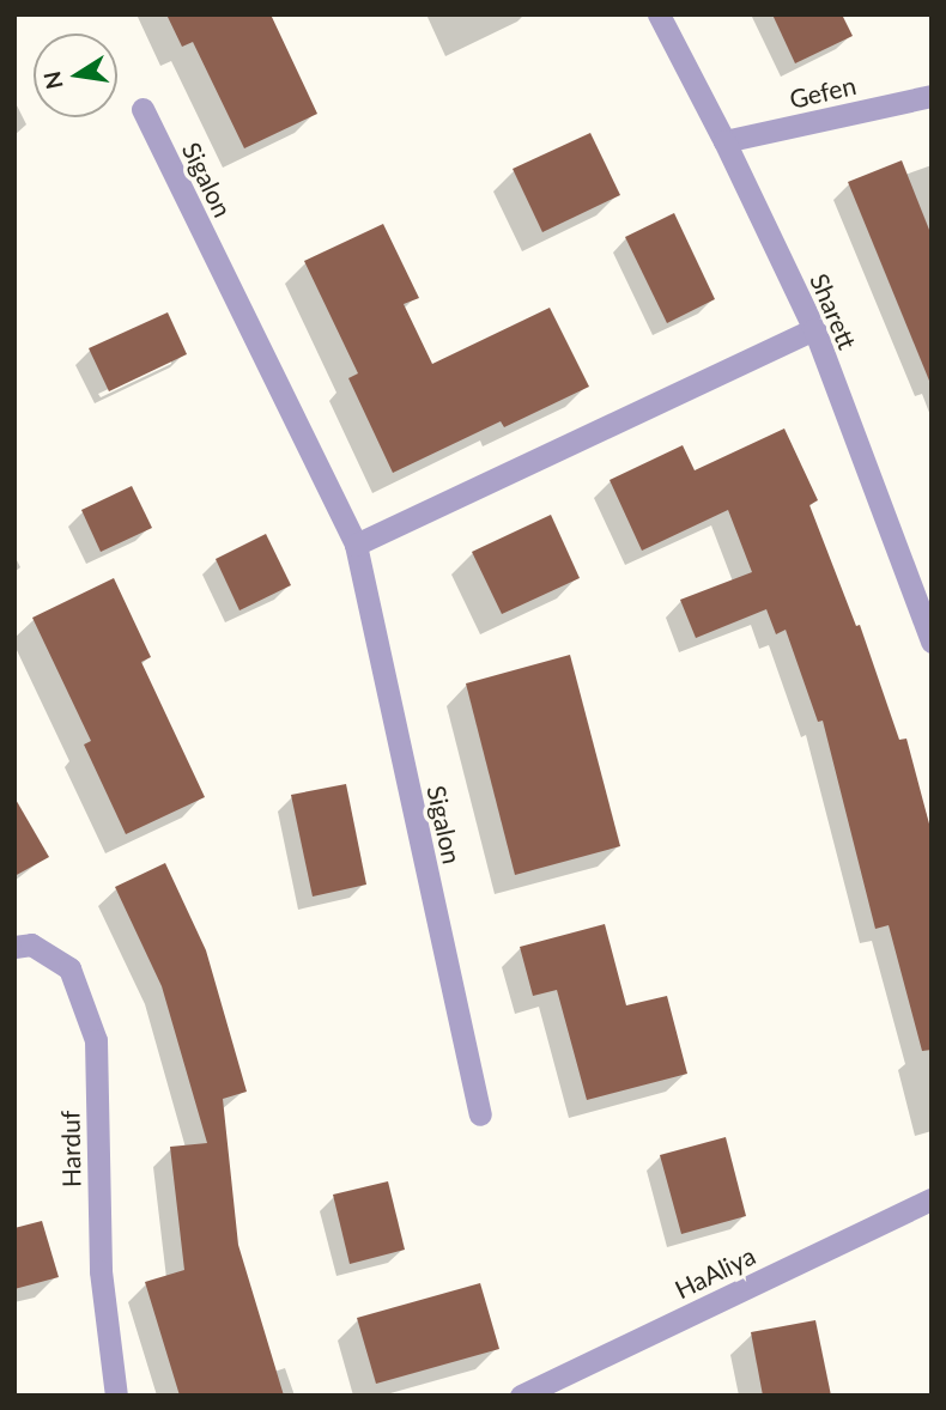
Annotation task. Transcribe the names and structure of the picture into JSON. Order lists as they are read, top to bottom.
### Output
{
  "streets": {
    "street": [
      "Gefen",
      "Sigalon",
      "Sharett",
      "Harduf",
      "HaAliya"
    ]
  },
  "crossings": [
    ["Gefen", "Sharett"]
  ],
  "north": "left"
}
